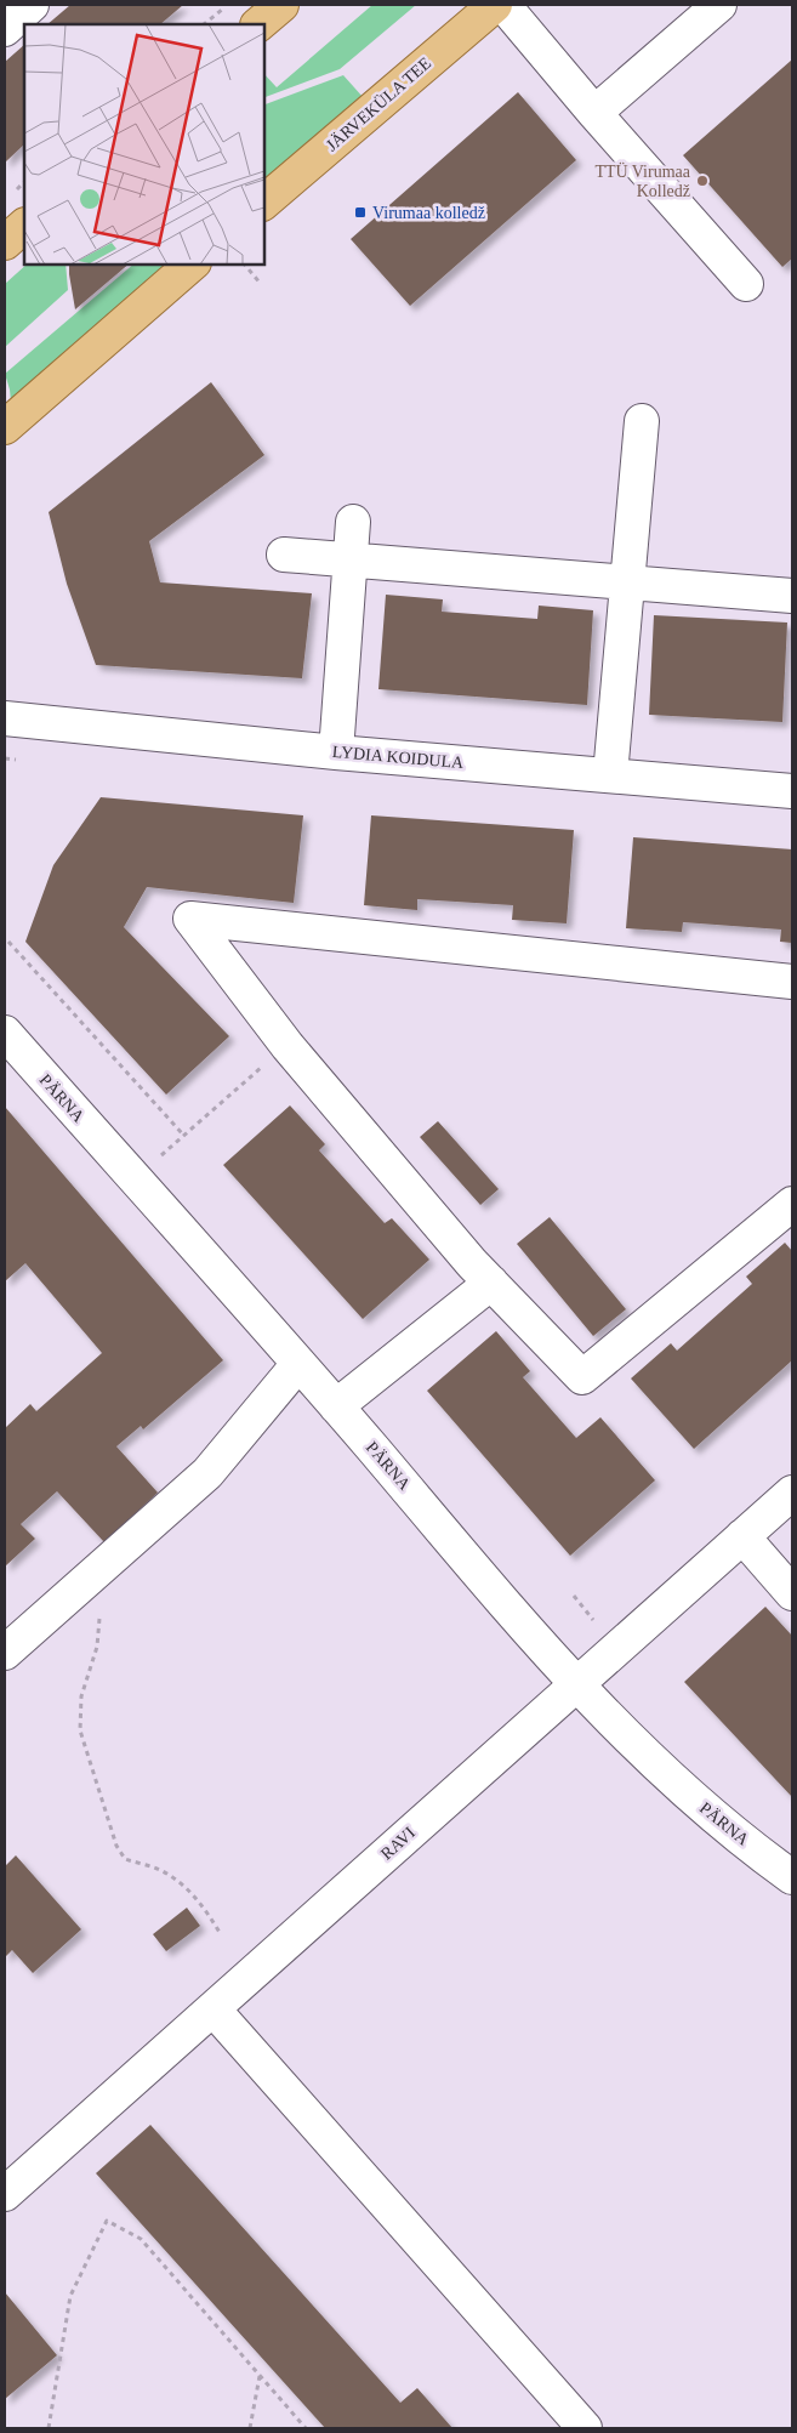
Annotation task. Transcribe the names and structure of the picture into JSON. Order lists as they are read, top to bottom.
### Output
{
  "streets": {
    "main road": ["JÄRVEKÜLA TEE"],
    "street": ["LYDIA KOIDULA", "PÄRNA", "RAVI"]
  },
  "crossings": [
    ["PÄRNA", "RAVI"]
  ],
  "places": {
    "other": ["TTÜ Virumaa Kolledž"],
    "transit": ["Virumaa kolledž"]
  }
}
